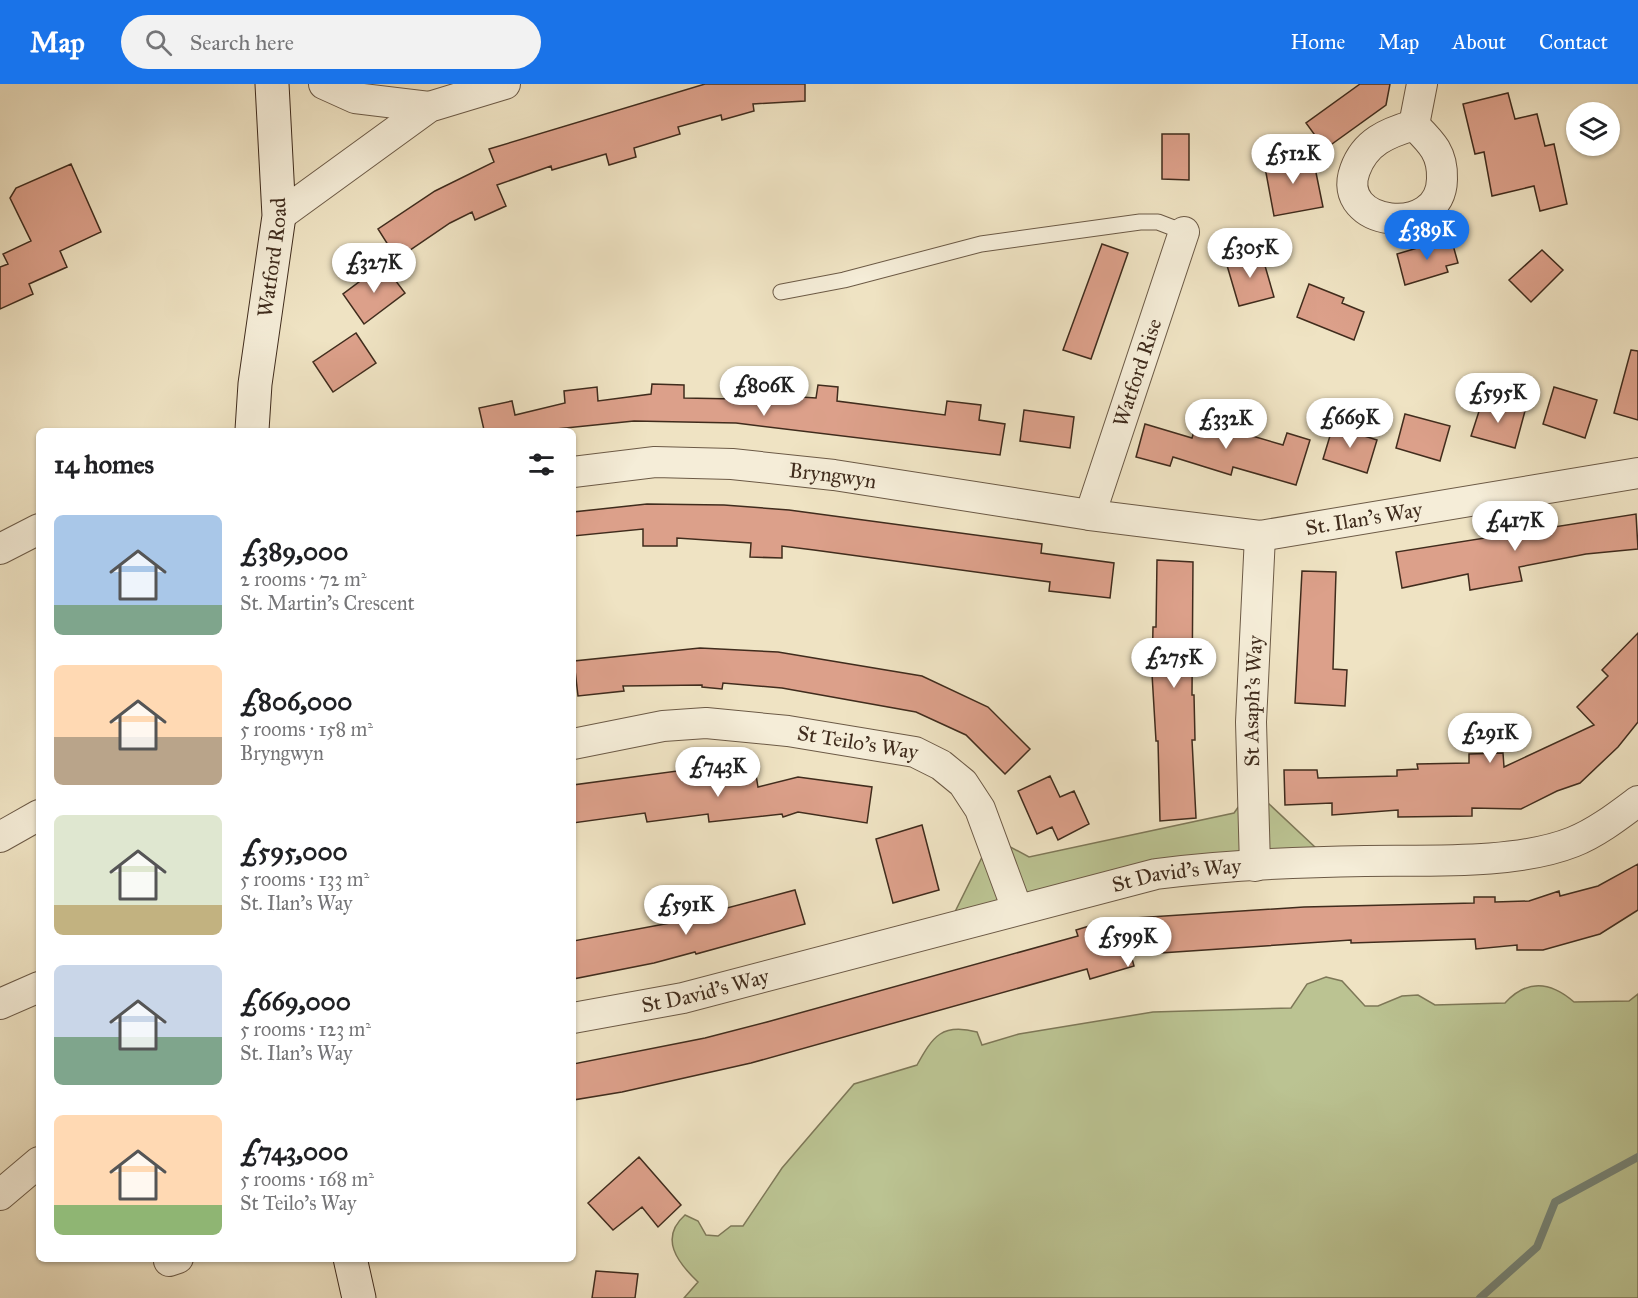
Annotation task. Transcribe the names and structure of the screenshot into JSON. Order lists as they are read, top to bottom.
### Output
{
  "streets": {
    "street": [
      "Watford Road",
      "Watford Rise",
      "Bryngwyn",
      "St. Ilan's Way",
      "St Asaph's Way",
      "St Teilo's Way",
      "St David's Way"
    ]
  },
  "crossings": [
    ["Watford Rise", "Bryngwyn"],
    ["Watford Rise", "St. Ilan's Way"],
    ["Bryngwyn", "St. Ilan's Way"],
    ["St. Ilan's Way", "St Asaph's Way"],
    ["St Asaph's Way", "St David's Way"],
    ["St Teilo's Way", "St David's Way"]
  ],
  "page": {
    "header": "Map",
    "search": "Search here",
    "nav": [
      "Home",
      "Map",
      "About",
      "Contact"
    ],
    "price": [
      "£512K",
      "£389K",
      "£305K",
      "£327K",
      "£806K",
      "£595K",
      "£669K",
      "£332K",
      "£417K",
      "£275K",
      "£291K",
      "£743K",
      "£591K",
      "£599K"
    ],
    "heading": "14 homes",
    "list": [
      {
        "name": "£389,000",
        "note": "2 rooms · 72 m² · St. Martin's Crescent"
      },
      {
        "name": "£806,000",
        "note": "5 rooms · 158 m² · Bryngwyn"
      },
      {
        "name": "£595,000",
        "note": "5 rooms · 133 m² · St. Ilan's Way"
      },
      {
        "name": "£669,000",
        "note": "5 rooms · 123 m² · St. Ilan's Way"
      },
      {
        "name": "£743,000",
        "note": "5 rooms · 168 m² · St Teilo's Way"
      }
    ]
  }
}
